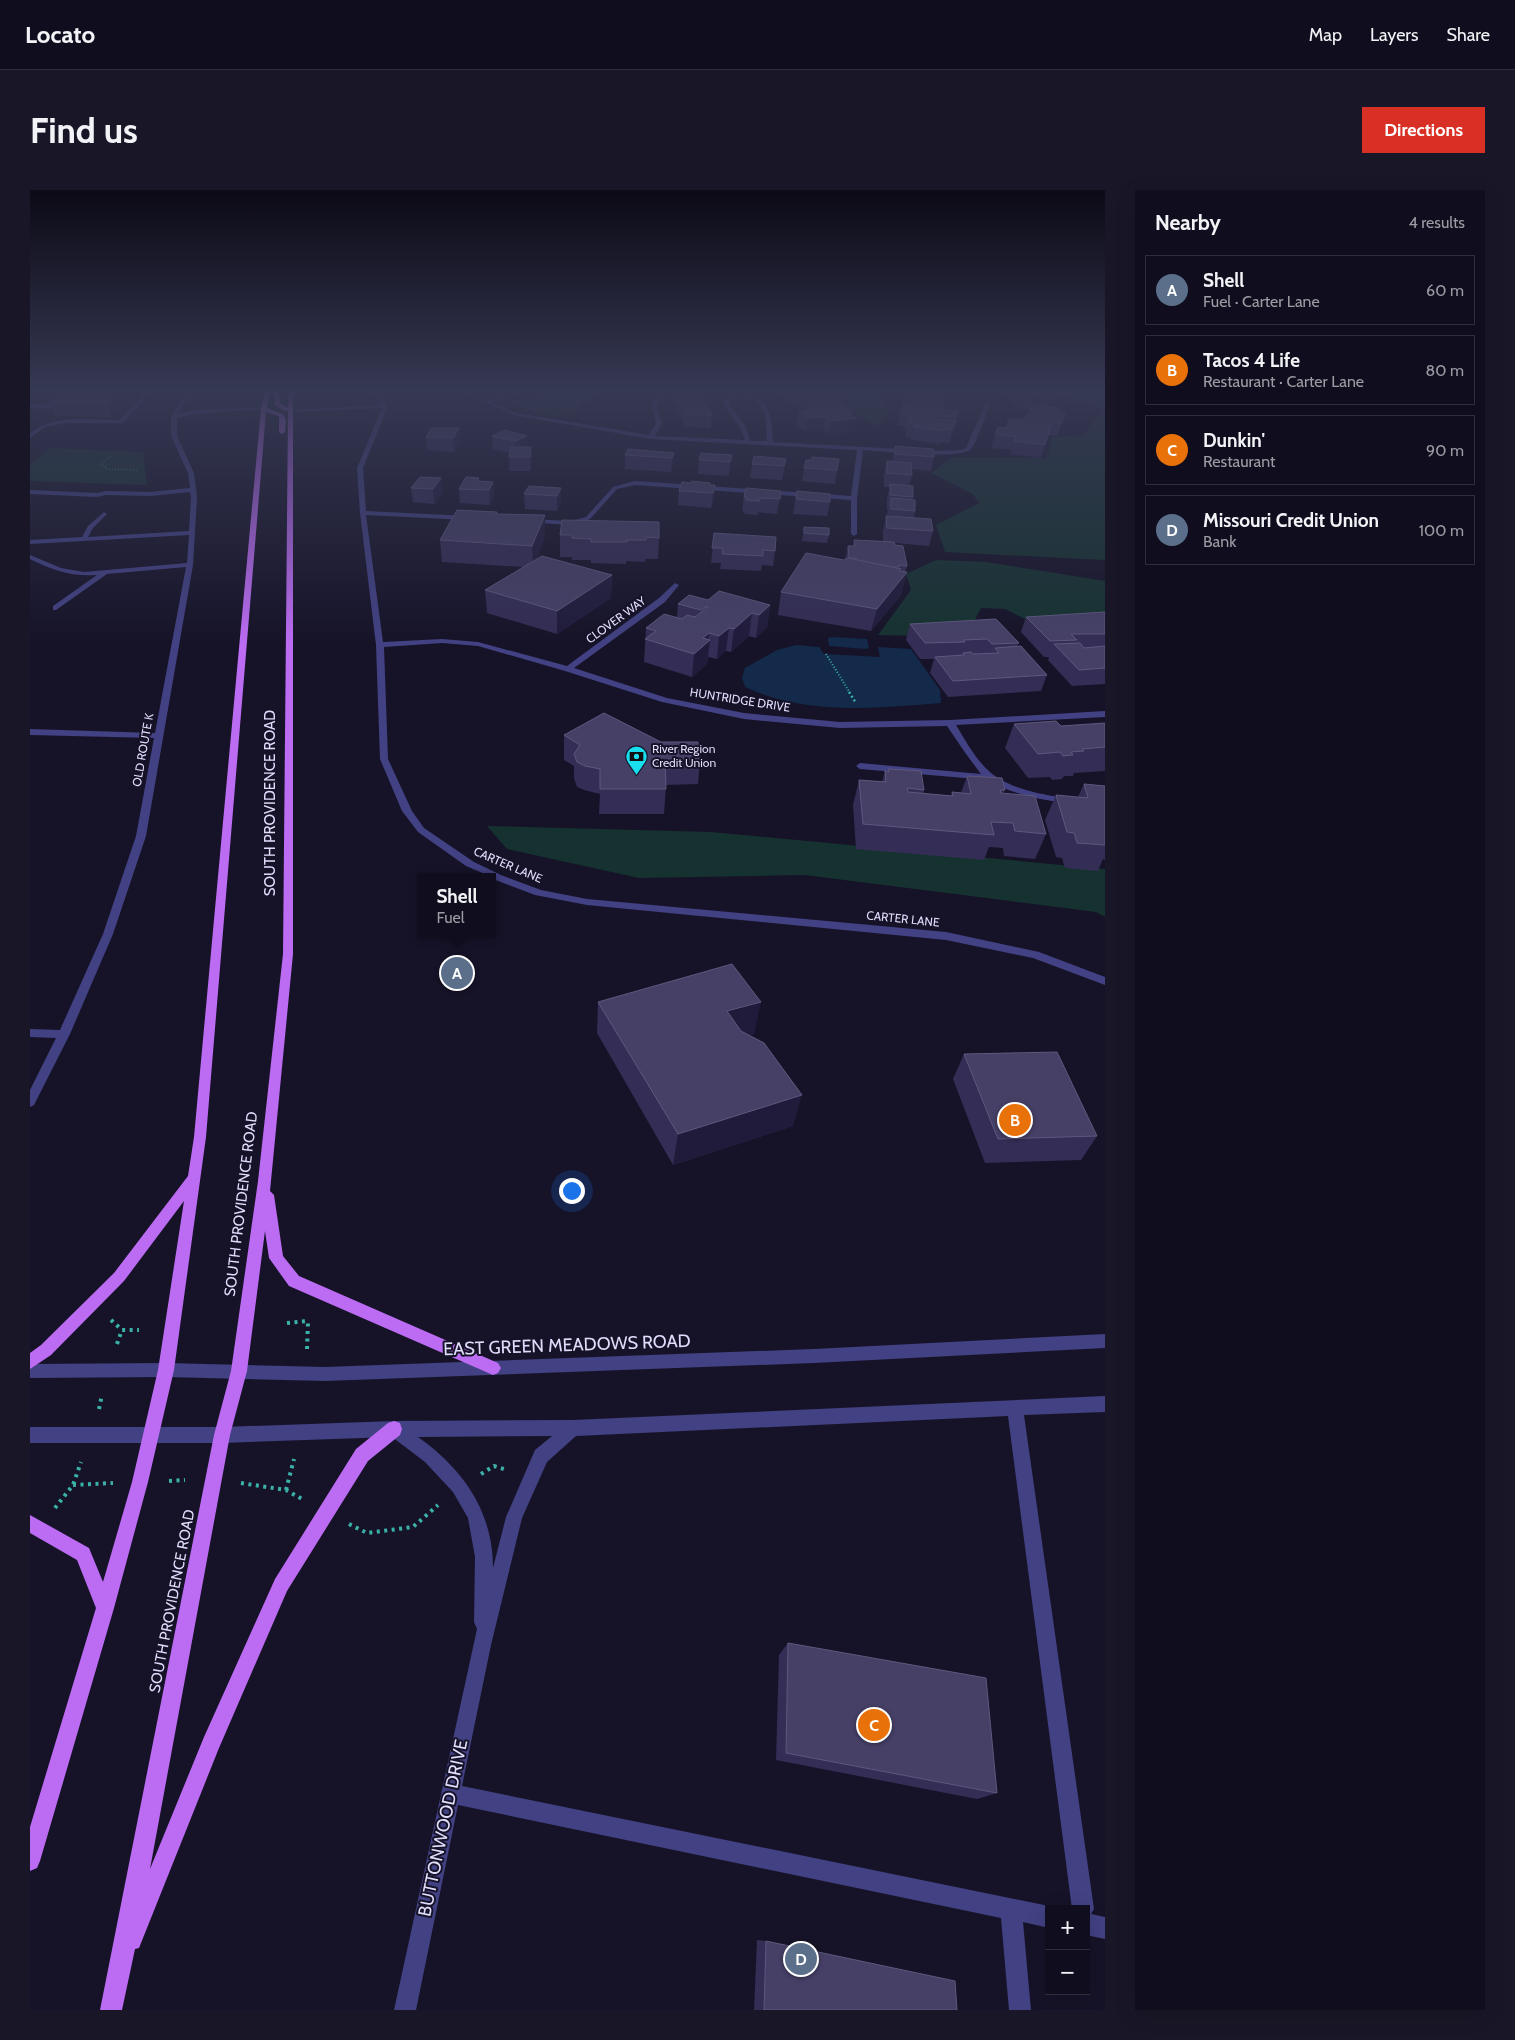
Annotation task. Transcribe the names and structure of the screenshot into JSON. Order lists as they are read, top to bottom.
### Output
{
  "streets": {
    "main road": ["SOUTH PROVIDENCE ROAD"],
    "street": [
      "CLOVER WAY",
      "HUNTRIDGE DRIVE",
      "OLD ROUTE K",
      "CARTER LANE",
      "EAST GREEN MEADOWS ROAD",
      "BUTTONWOOD DRIVE"
    ]
  },
  "crossings": [
    ["CLOVER WAY", "HUNTRIDGE DRIVE"],
    ["HUNTRIDGE DRIVE", "CARTER LANE"],
    ["SOUTH PROVIDENCE ROAD", "EAST GREEN MEADOWS ROAD"]
  ],
  "places": {
    "bank": ["River Region Credit Union"]
  },
  "page": {
    "header": "Locato",
    "nav": ["Map", "Layers", "Share"],
    "buttons": "Directions",
    "title": "Find us",
    "heading": ["Nearby", "4 results"],
    "list": [
      {
        "mark": "A",
        "name": "Shell",
        "note": "Fuel · Carter Lane",
        "value": "60 m"
      },
      {
        "mark": "B",
        "name": "Tacos 4 Life",
        "note": "Restaurant · Carter Lane",
        "value": "80 m"
      },
      {
        "mark": "C",
        "name": "Dunkin'",
        "note": "Restaurant",
        "value": "90 m"
      },
      {
        "mark": "D",
        "name": "Missouri Credit Union",
        "note": "Bank",
        "value": "100 m"
      }
    ],
    "popup": ["Shell", "Fuel"],
    "pins": [
      "A",
      "B",
      "C",
      "D"
    ],
    "map_buttons": ["+", "−"]
  }
}
